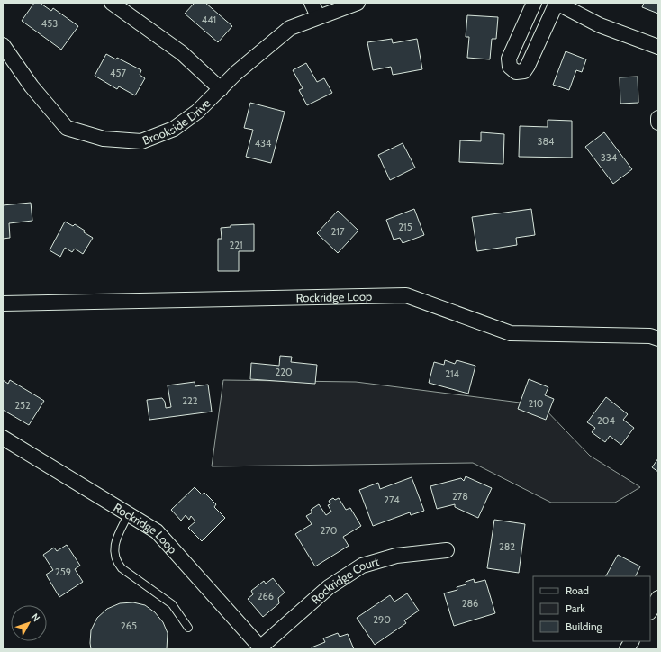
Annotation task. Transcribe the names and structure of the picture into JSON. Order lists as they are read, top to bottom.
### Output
{
  "streets": {
    "street": ["Brookside Drive", "Rockridge Loop", "Rockridge Court"]
  },
  "crossings": [
    ["Rockridge Loop", "Rockridge Court"]
  ],
  "house_numbers": [
    "441",
    "453",
    "457",
    "384",
    "434",
    "334",
    "215",
    "217",
    "221",
    "220",
    "214",
    "222",
    "210",
    "252",
    "204",
    "278",
    "274",
    "270",
    "282",
    "259",
    "266",
    "286",
    "290",
    "265"
  ],
  "legend": ["Road", "Park", "Building"],
  "north": "top right"
}
